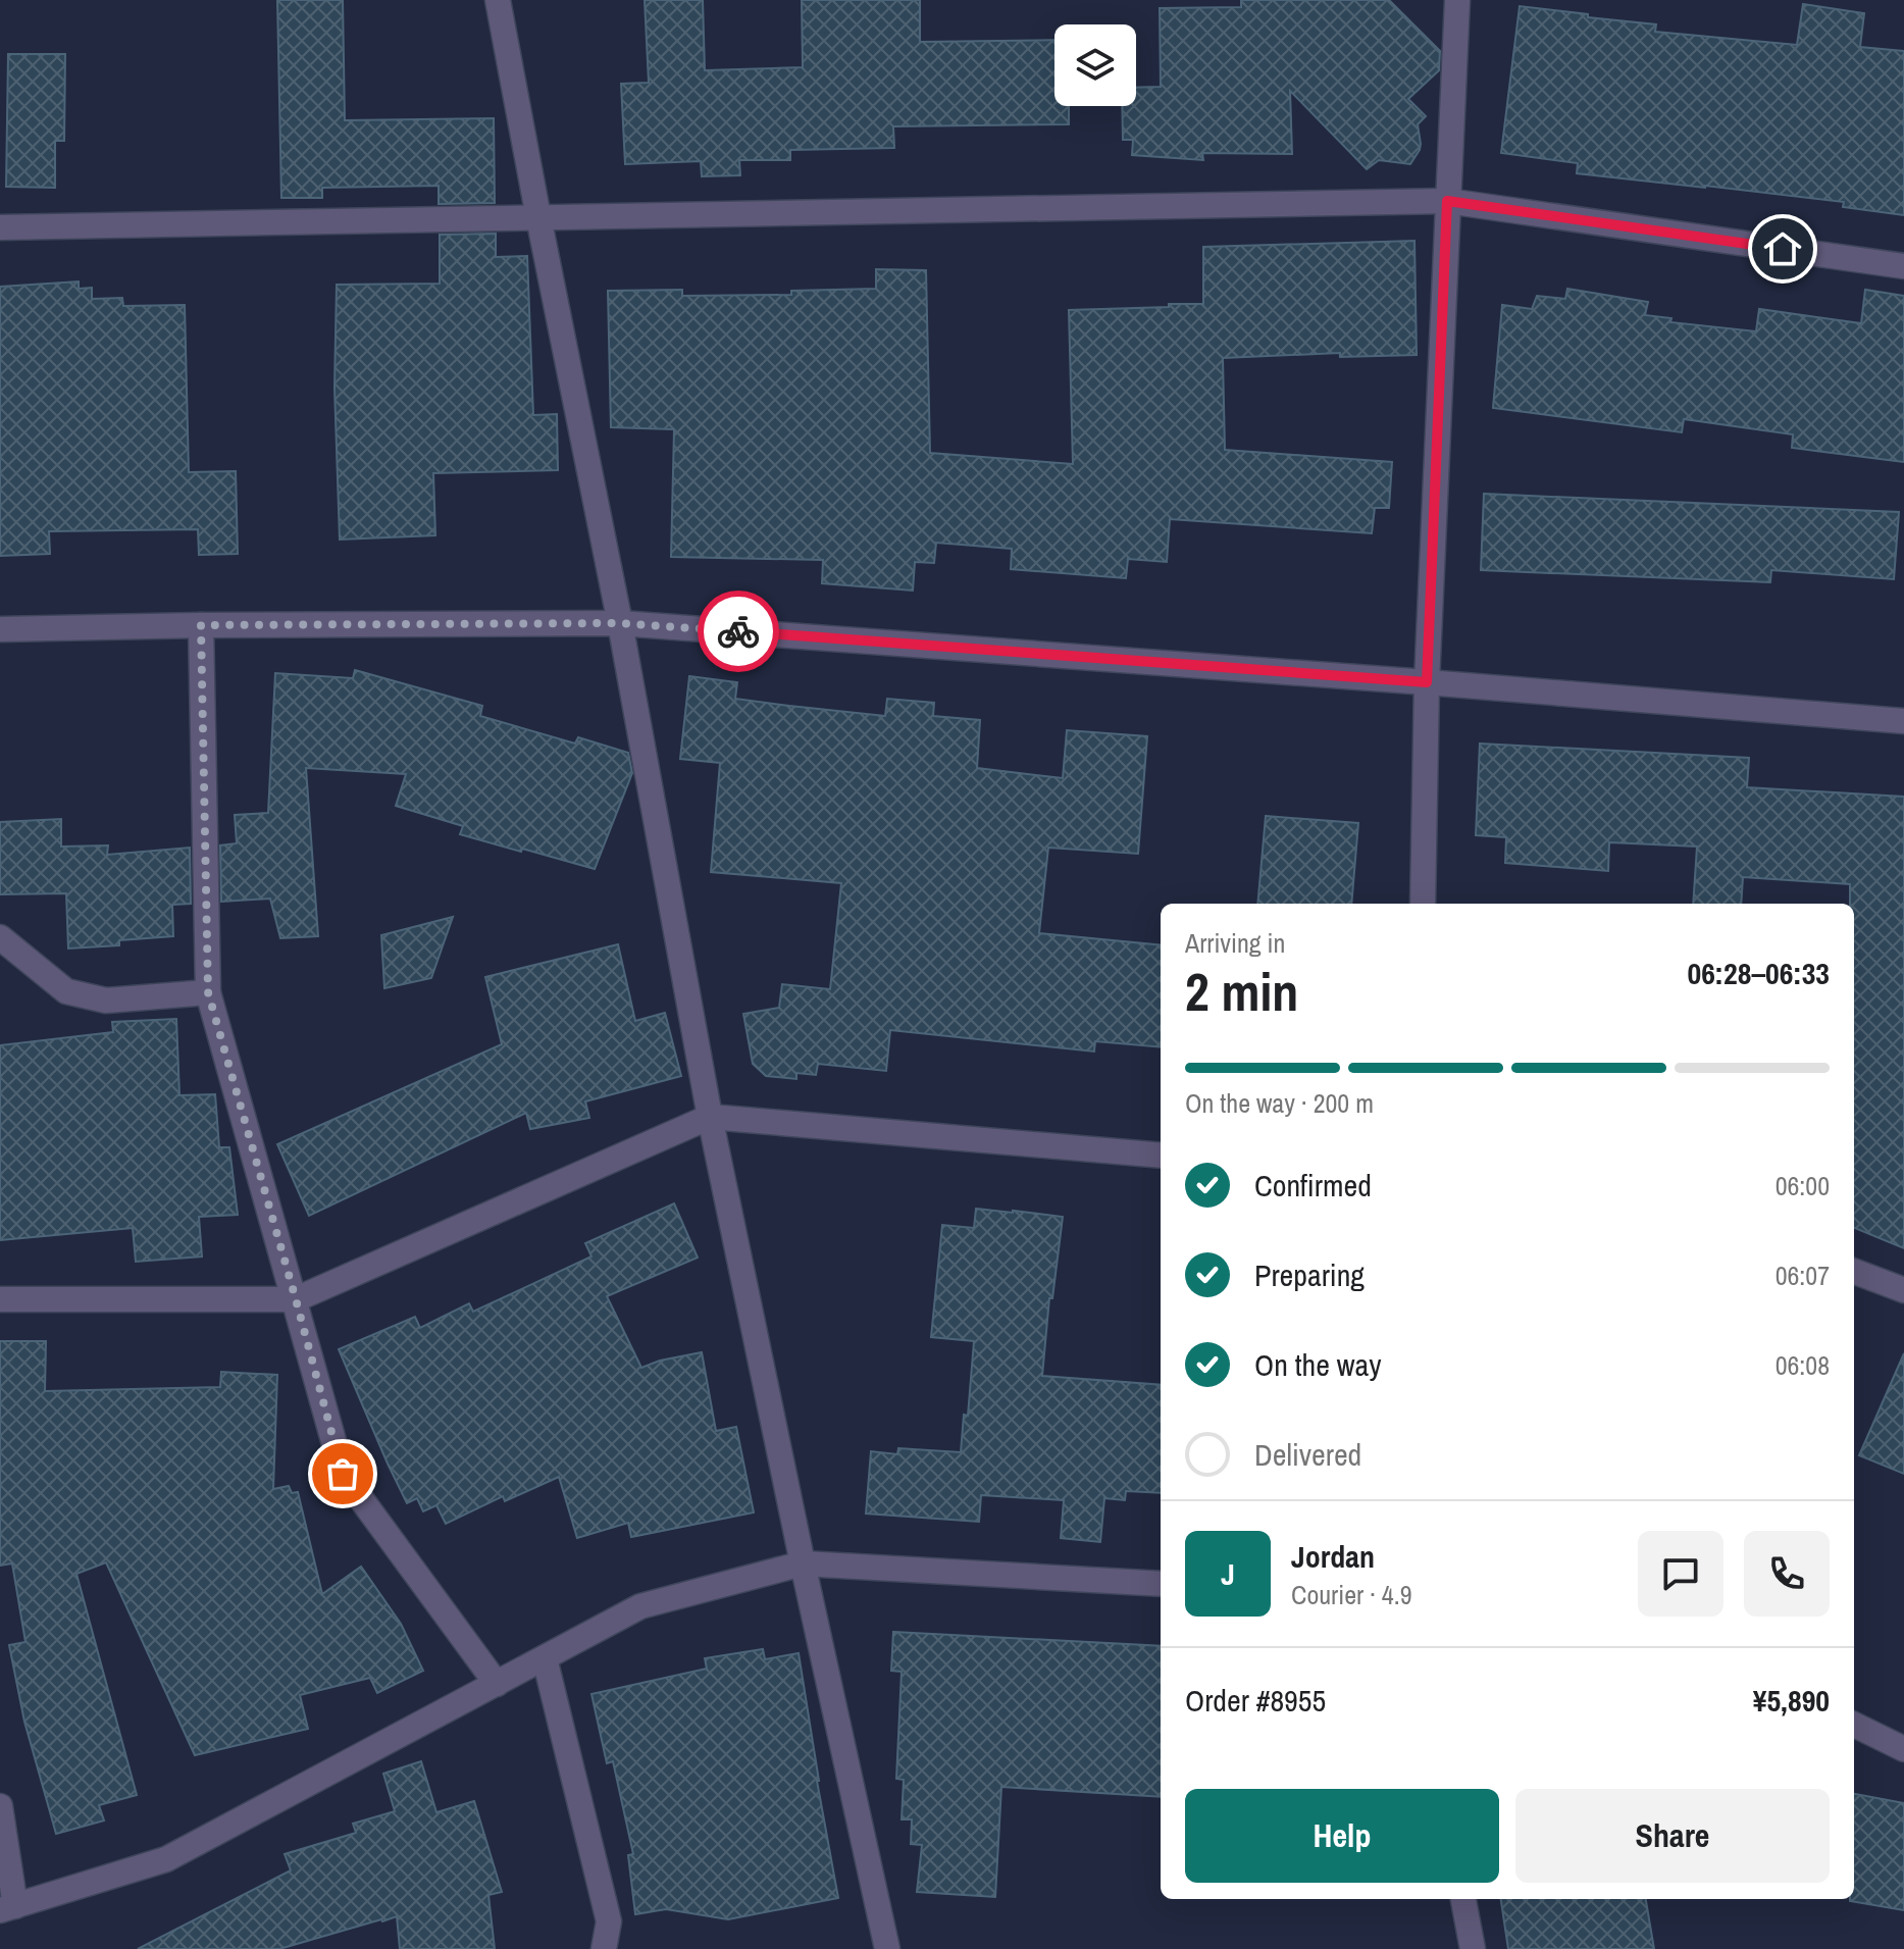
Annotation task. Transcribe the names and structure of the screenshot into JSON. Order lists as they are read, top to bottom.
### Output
{
  "page": {
    "heading": ["2 min", "Arriving in", "06:28–06:33"],
    "panel": [
      "Jordan",
      "Courier · 4.9",
      "Order #8955",
      "¥5,890"
    ],
    "bar": "On the way · 200 m",
    "list": [
      ["Confirmed", "06:00"],
      ["Preparing", "06:07"],
      ["On the way", "06:08"],
      "Delivered"
    ],
    "round": "J",
    "buttons": ["Help", "Share"]
  }
}
